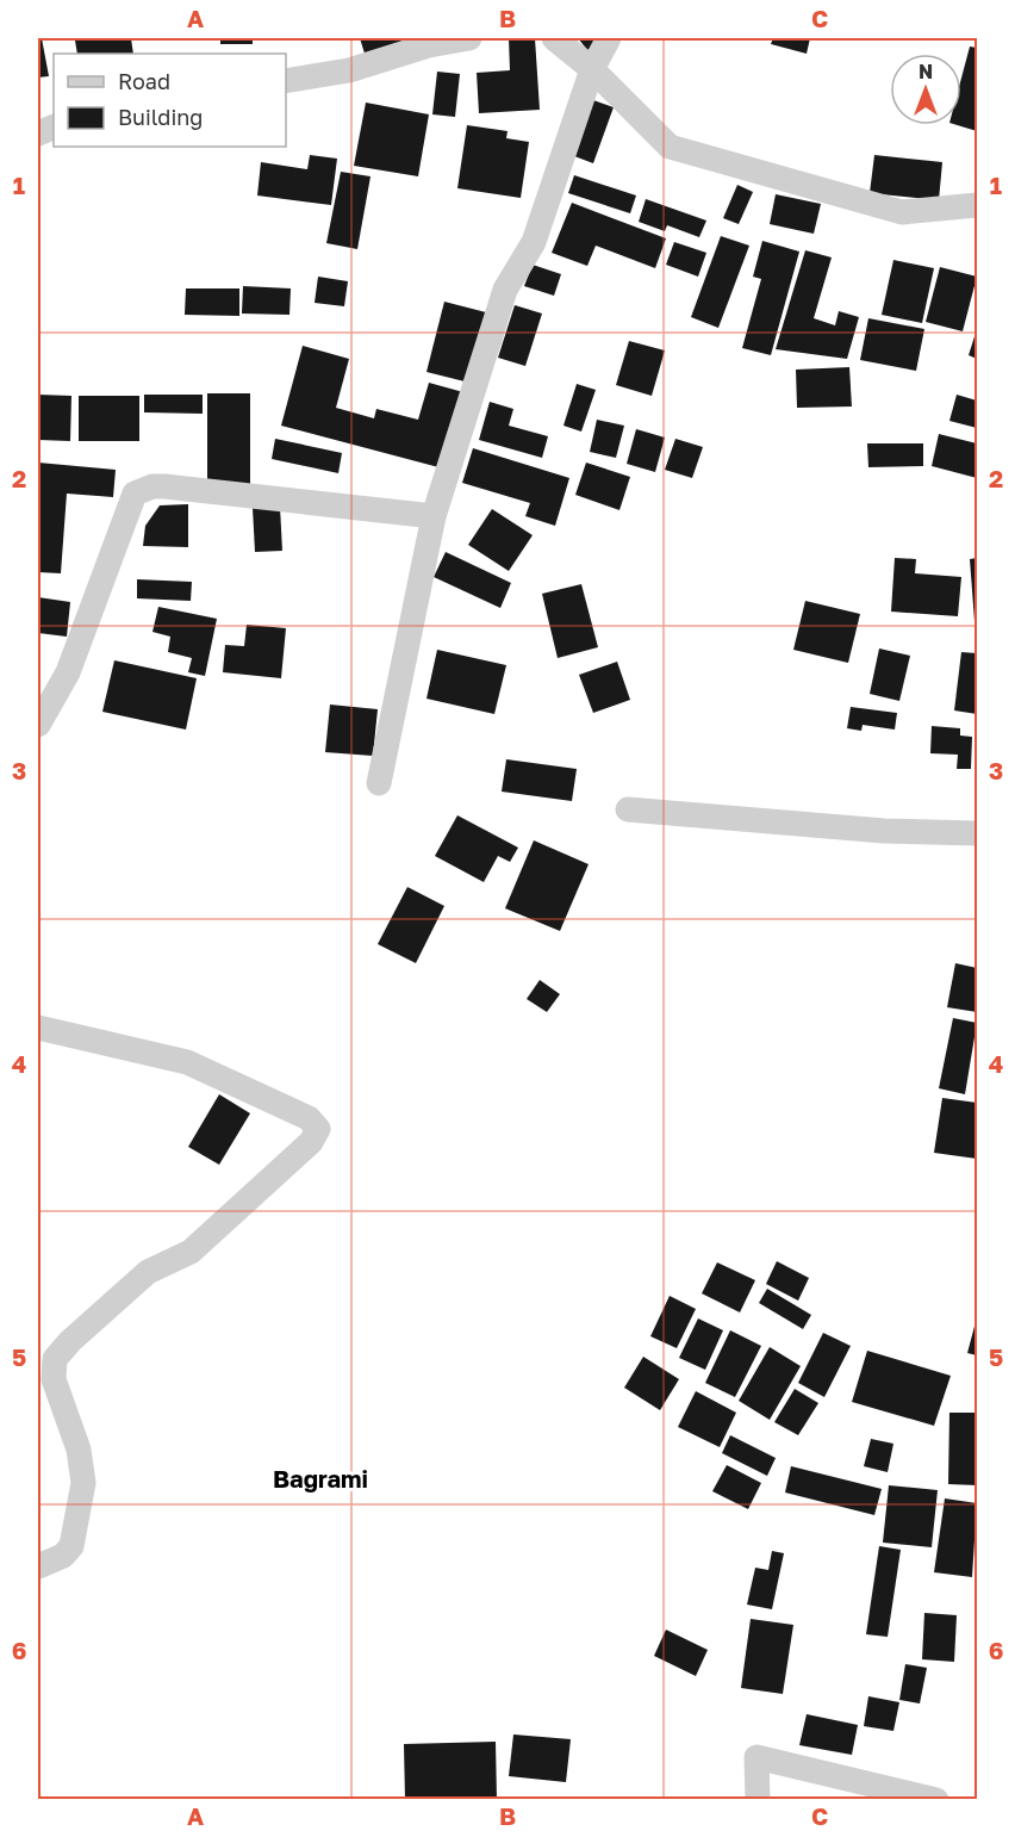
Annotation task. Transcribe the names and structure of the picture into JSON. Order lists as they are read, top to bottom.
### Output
{
  "districts": ["Bagrami"],
  "legend": ["Road", "Building"],
  "north": "top",
  "grid": {
    "columns": ["A", "B", "C"],
    "rows": [
      "1",
      "2",
      "3",
      "4",
      "5",
      "6"
    ]
  }
}
